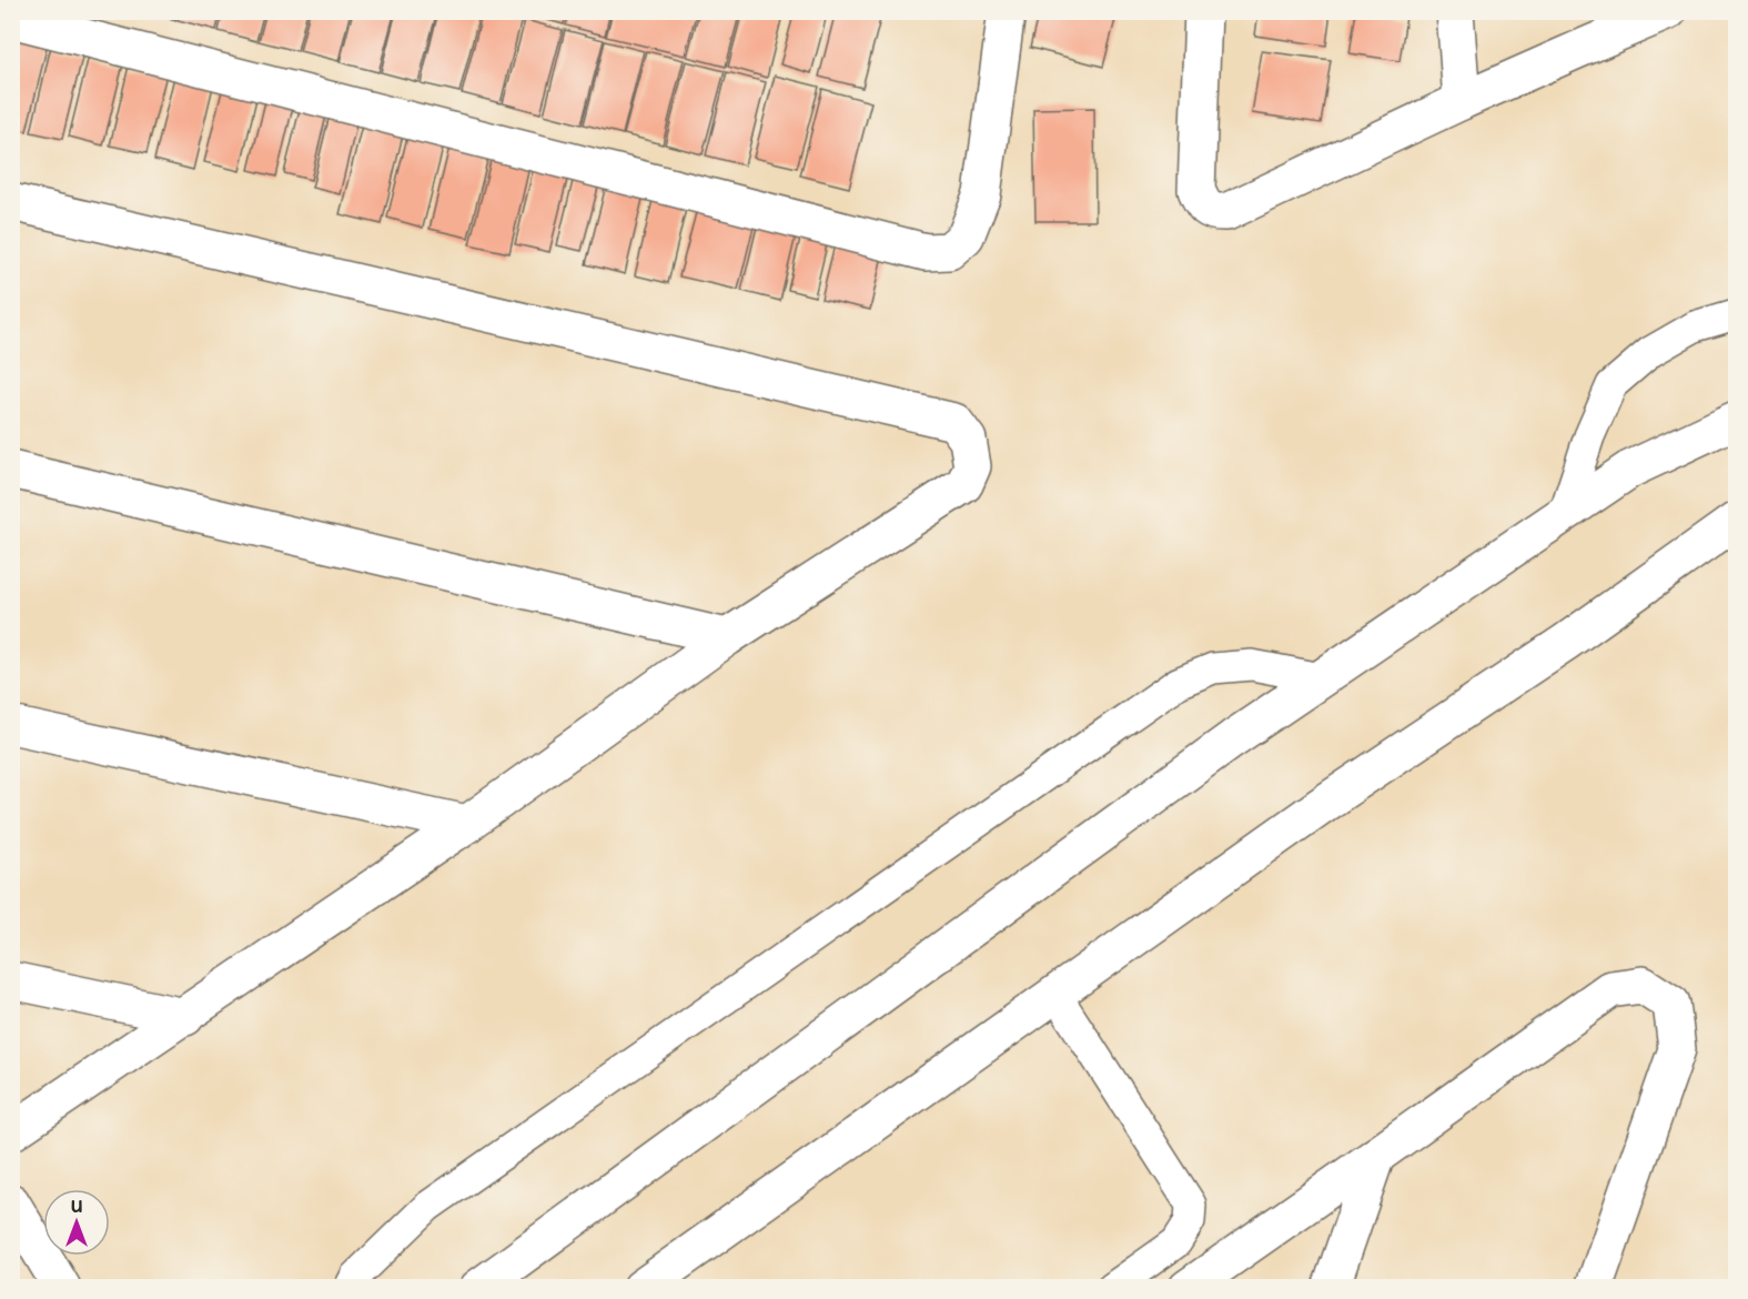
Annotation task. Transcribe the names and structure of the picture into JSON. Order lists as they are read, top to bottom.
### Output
{
  "north": "top"
}
